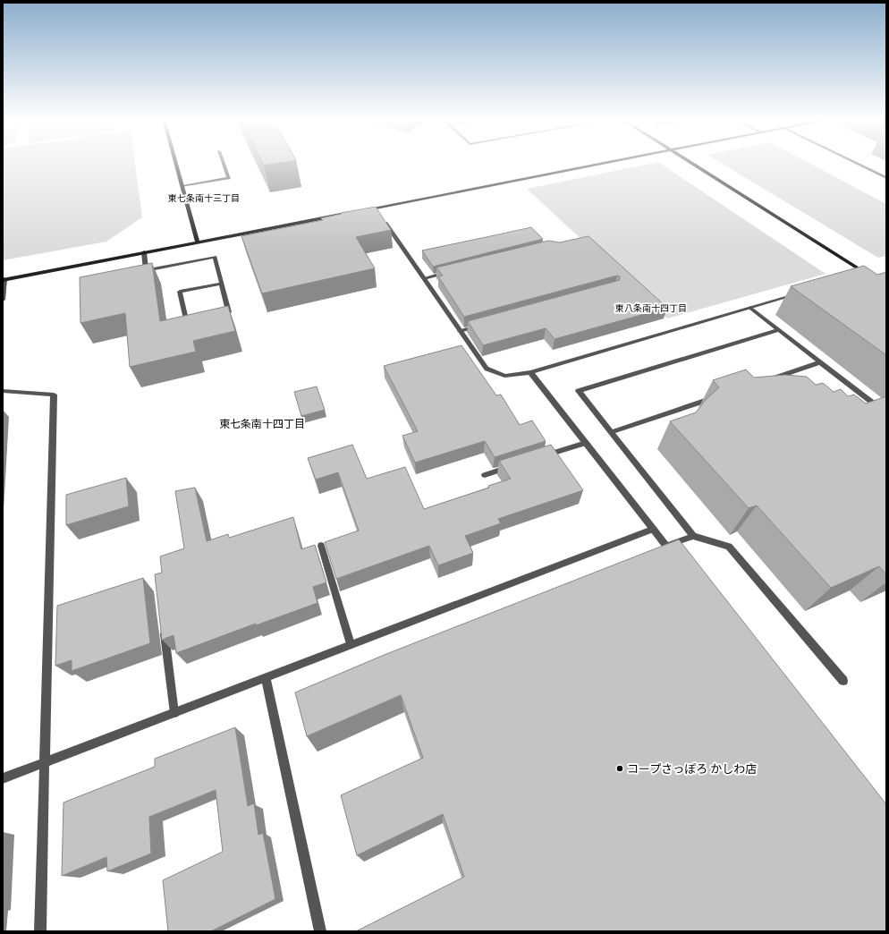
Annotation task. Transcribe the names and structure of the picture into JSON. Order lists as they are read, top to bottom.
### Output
{
  "districts": ["東七条南十三丁目", "東八条南十四丁目", "東七条南十四丁目"],
  "places": ["コープさっぽろ かしわ店"]
}
